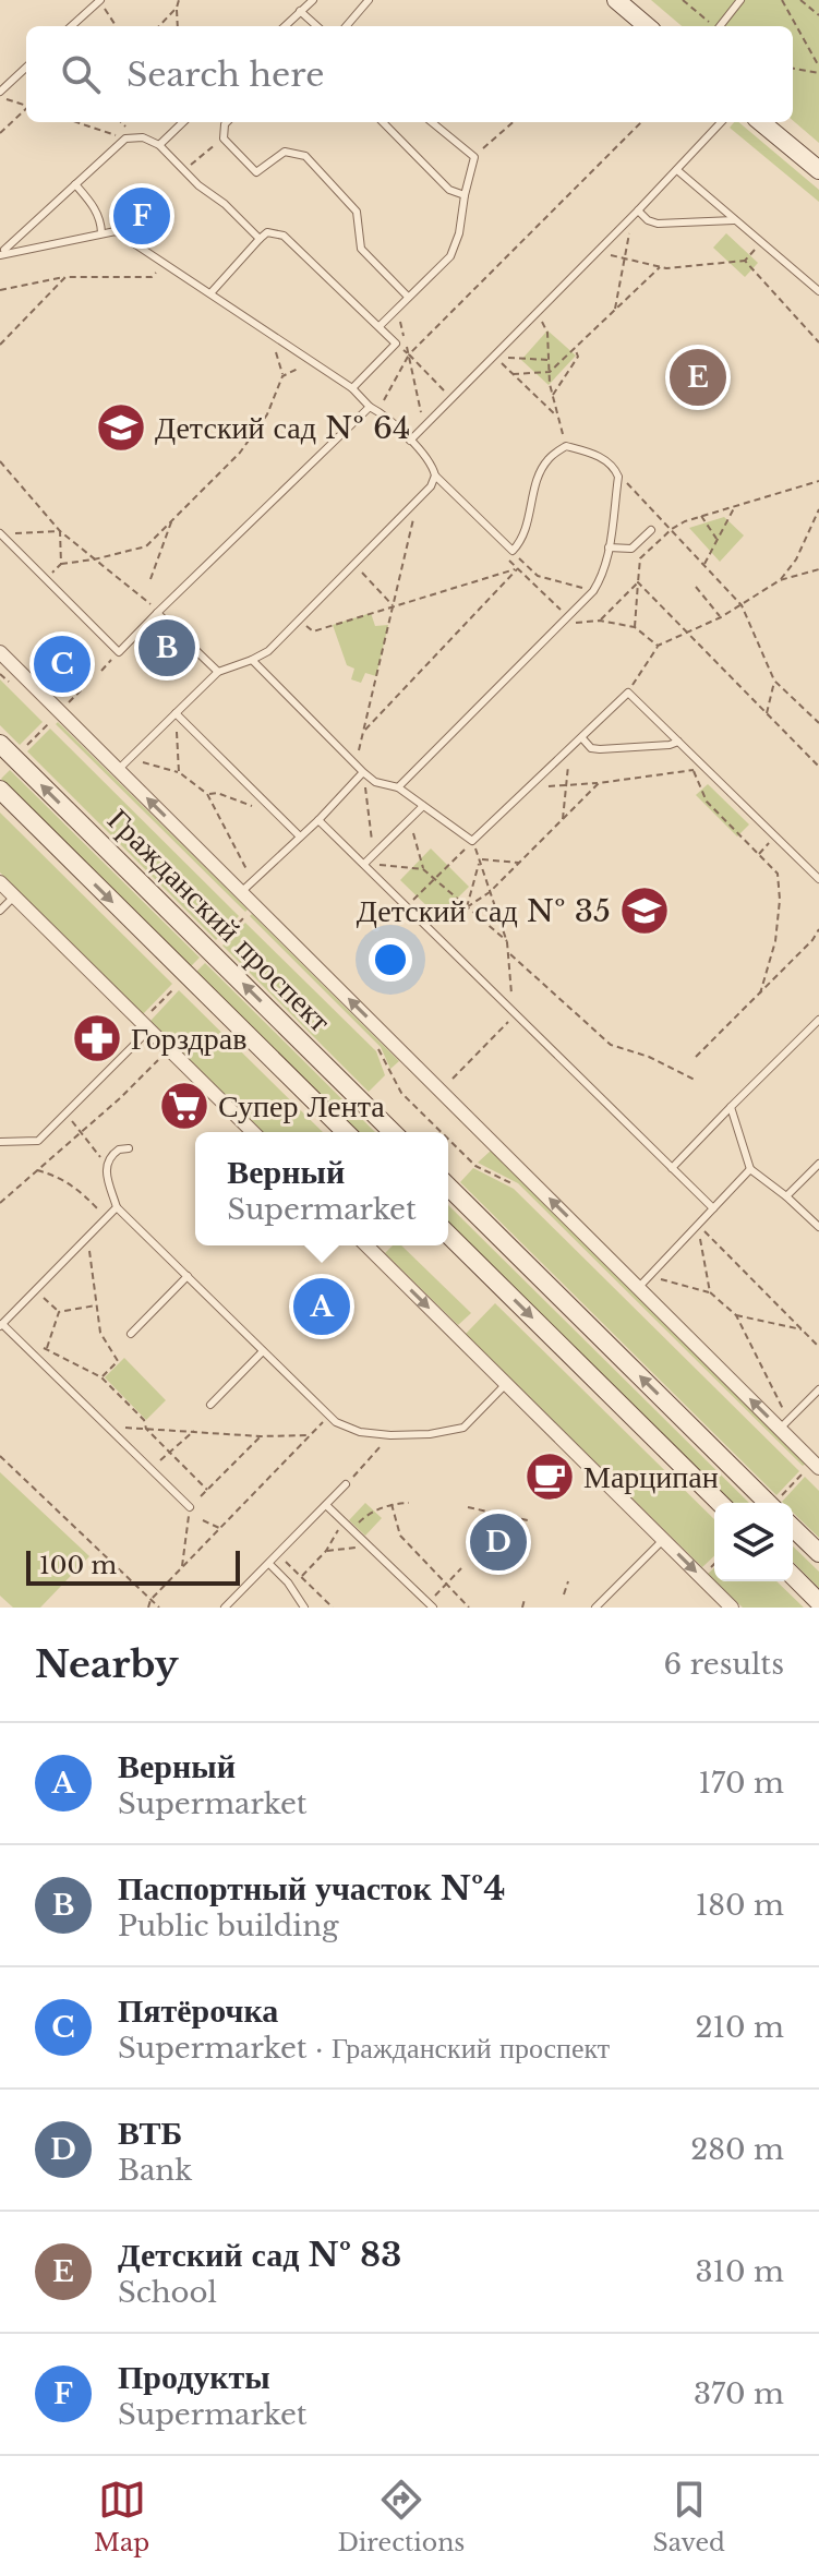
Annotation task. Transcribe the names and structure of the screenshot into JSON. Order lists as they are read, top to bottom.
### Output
{
  "streets": {
    "main road": ["Гражданский проспект"]
  },
  "places": {
    "school or university": ["Детский сад № 64", "Детский сад № 35"],
    "pharmacy": ["Горздрав"],
    "supermarket": ["Супер Лента"],
    "cafe": ["Марципан"]
  },
  "scale_bar": "100 m",
  "page": {
    "search": "Search here",
    "pins": [
      "F",
      "E",
      "B",
      "C",
      "A",
      "D"
    ],
    "popup": ["Верный", "Supermarket"],
    "scale": "100 m",
    "heading": ["Nearby", "6 results"],
    "list": [
      {
        "mark": "A",
        "name": "Верный",
        "note": "Supermarket",
        "value": "170 m"
      },
      {
        "mark": "B",
        "name": "Паспортный участок №4",
        "note": "Public building",
        "value": "180 m"
      },
      {
        "mark": "C",
        "name": "Пятёрочка",
        "note": "Supermarket · Гражданский проспект",
        "value": "210 m"
      },
      {
        "mark": "D",
        "name": "ВТБ",
        "note": "Bank",
        "value": "280 m"
      },
      {
        "mark": "E",
        "name": "Детский сад № 83",
        "note": "School",
        "value": "310 m"
      },
      {
        "mark": "F",
        "name": "Продукты",
        "note": "Supermarket",
        "value": "370 m"
      }
    ],
    "nav": ["Map", "Directions", "Saved"]
  }
}
